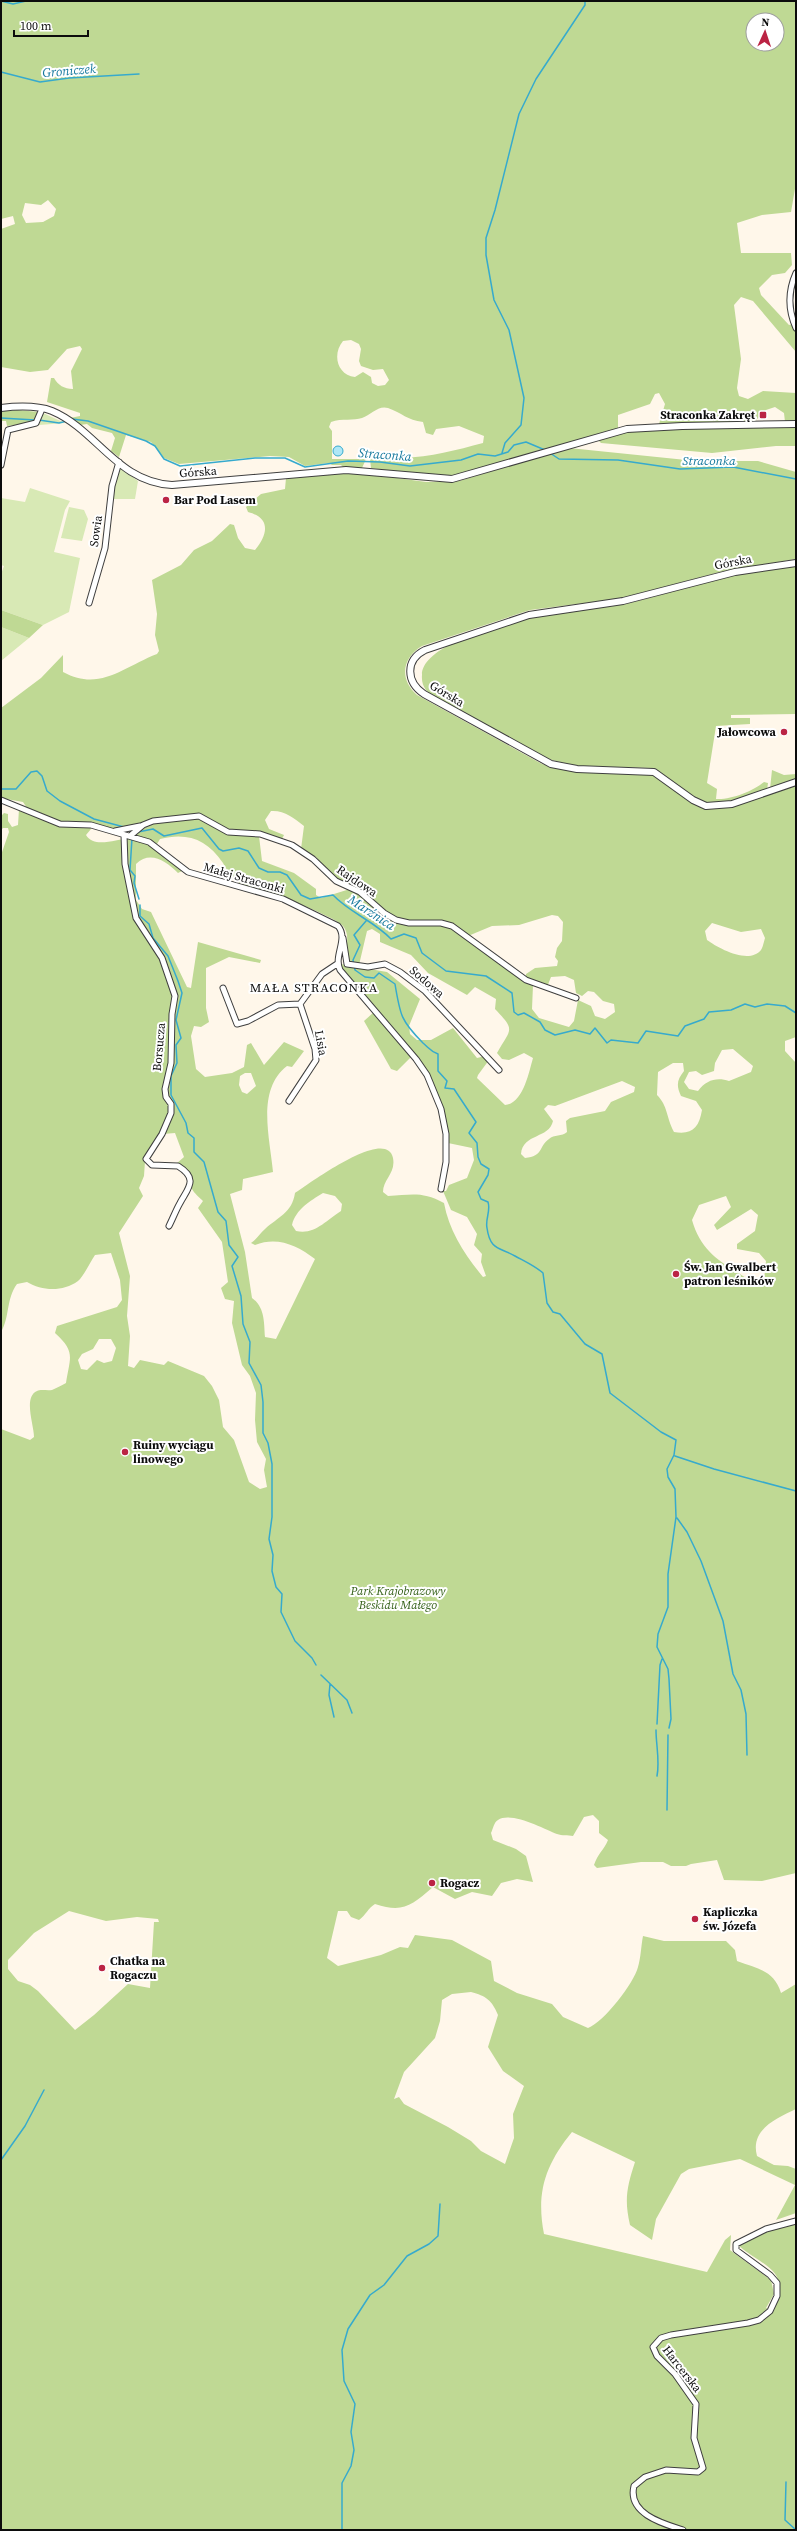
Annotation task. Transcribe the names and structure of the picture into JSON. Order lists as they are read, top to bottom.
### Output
{
  "streets": {
    "street": [
      "Górska",
      "Sowia",
      "Małej Straconki",
      "Rajdowa",
      "Sodowa",
      "Lisia",
      "Borsucza",
      "Harcerska"
    ]
  },
  "crossings": [
    ["Górska", "Sowia"],
    ["Małej Straconki", "Rajdowa"],
    ["Małej Straconki", "Sodowa"],
    ["Małej Straconki", "Borsucza"],
    ["Rajdowa", "Borsucza"]
  ],
  "districts": ["MAŁA STRACONKA"],
  "water": ["Groniczek", "Straconka", "Marźnica"],
  "parks": ["Park Krajobrazowy Beskidu Małego"],
  "places": {
    "transit": ["Straconka Zakręt"],
    "other": [
      "Bar Pod Lasem",
      "Jałowcowa",
      "Św. Jan Gwalbert patron leśników",
      "Ruiny wyciągu linowego",
      "Rogacz",
      "Kapliczka św. Józefa",
      "Chatka na Rogaczu"
    ]
  },
  "scale_bar": "100 m",
  "north": "top"
}
